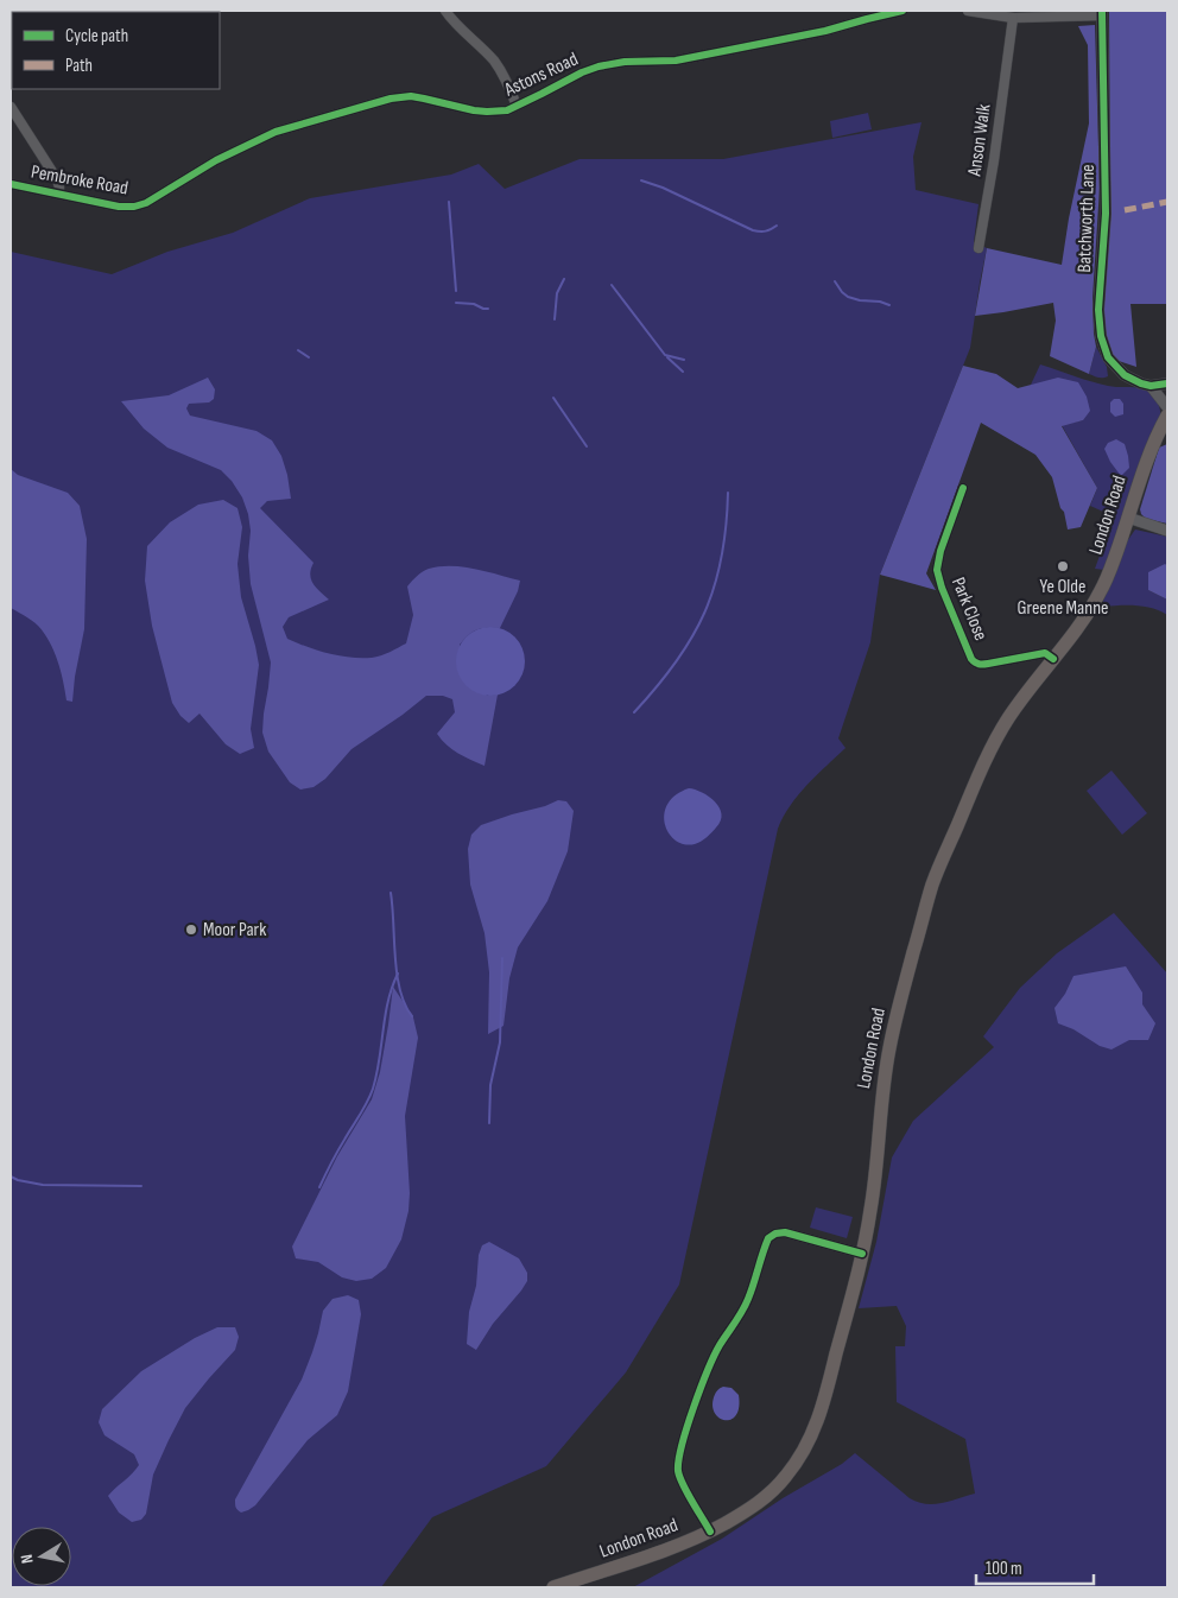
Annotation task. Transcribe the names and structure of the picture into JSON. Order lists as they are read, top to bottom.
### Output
{
  "streets": {
    "main road": ["London Road"],
    "street": [
      "Astons Road",
      "Anson Walk",
      "Pembroke Road",
      "Batchworth Lane",
      "Park Close"
    ]
  },
  "crossings": [
    ["Astons Road", "Pembroke Road"],
    ["London Road", "Park Close"]
  ],
  "places": ["Ye Olde Greene Manne", "Moor Park"],
  "legend": ["Cycle path", "Path"],
  "scale_bar": "100 m",
  "north": "left"
}
